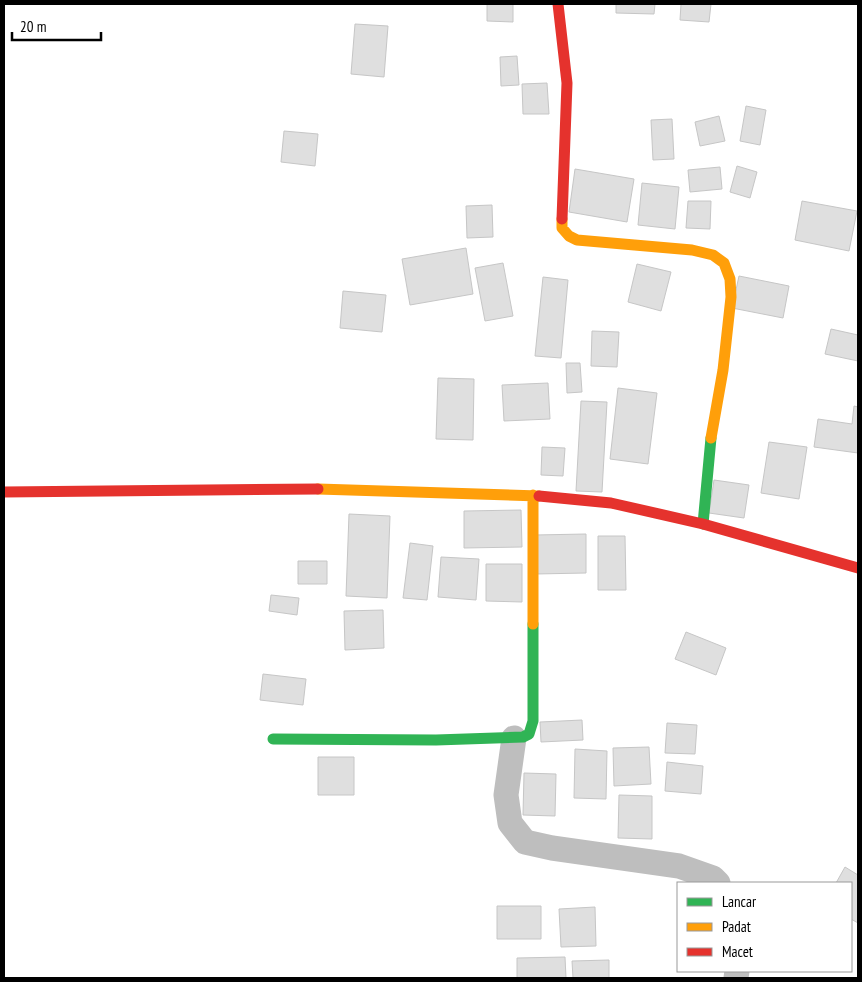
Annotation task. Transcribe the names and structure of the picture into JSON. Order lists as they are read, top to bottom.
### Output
{
  "legend": ["Lancar", "Padat", "Macet"],
  "scale_bar": "20 m"
}
